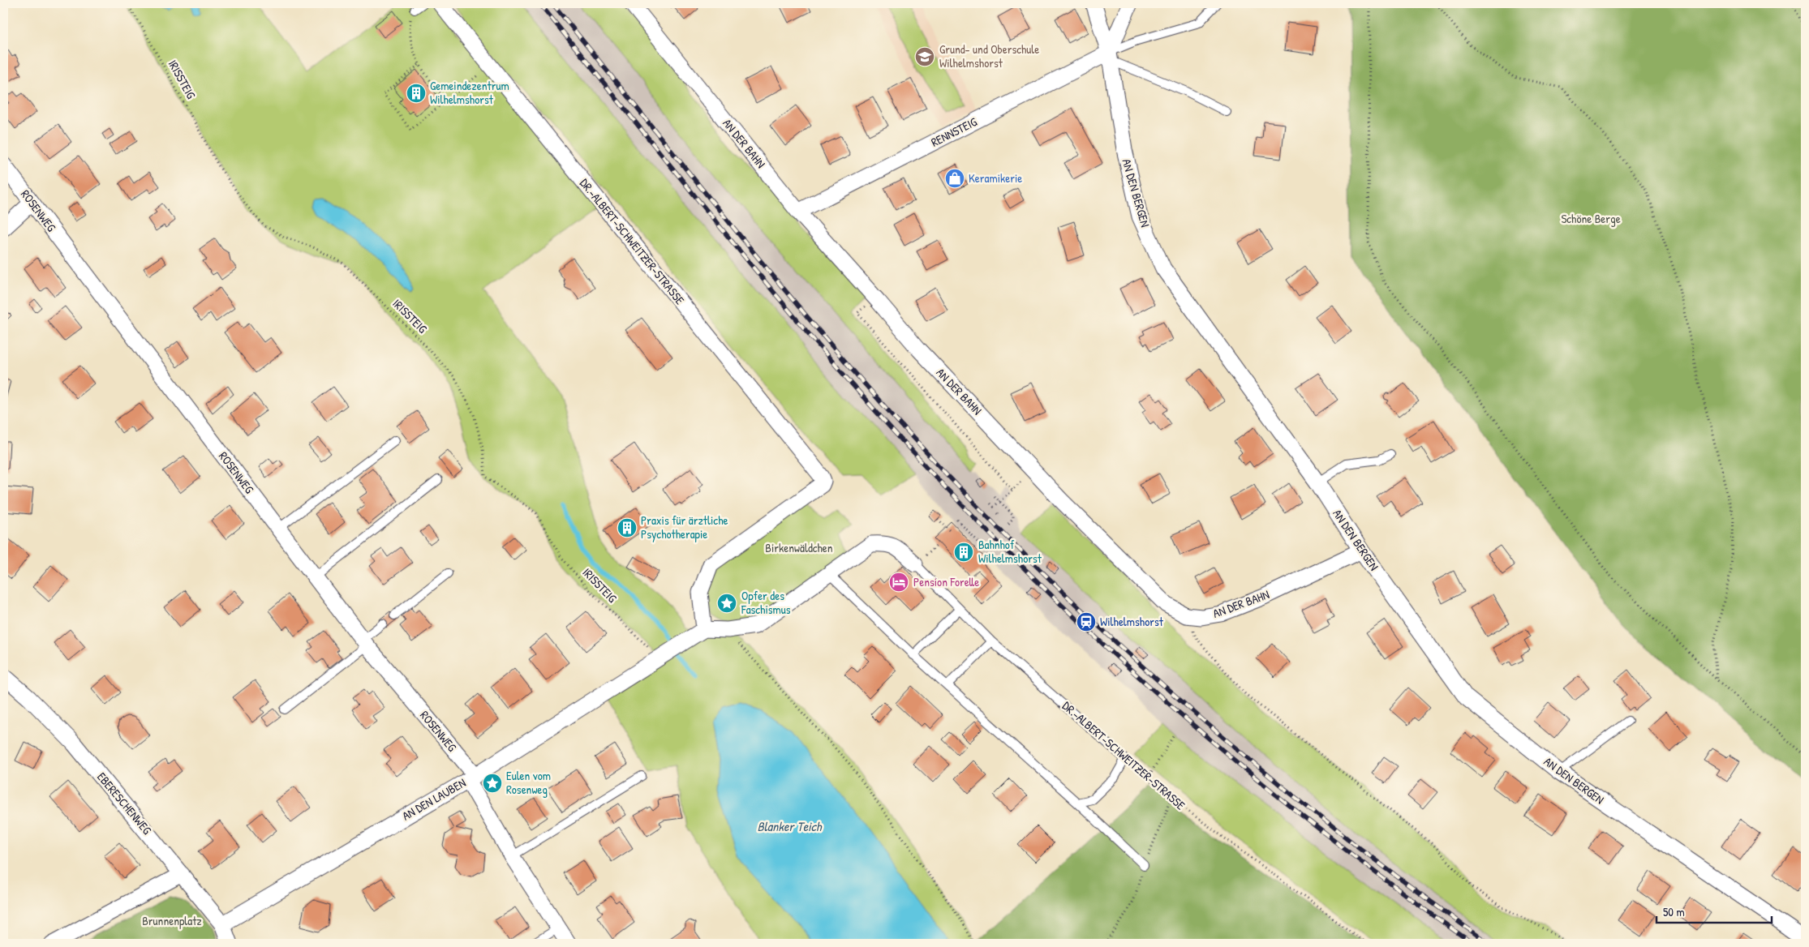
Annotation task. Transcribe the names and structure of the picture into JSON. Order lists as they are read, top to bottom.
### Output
{
  "streets": {
    "street": [
      "RENNSTEIG",
      "AN DER BAHN",
      "AN DEN BERGEN",
      "ROSENWEG",
      "DR.-ALBERT-SCHWEITZER-STRASSE",
      "AN DEN LAUBEN",
      "EBERESCHENWEG"
    ],
    "path": ["IRISSTEIG"]
  },
  "crossings": [
    ["IRISSTEIG", "AN DEN LAUBEN"],
    ["RENNSTEIG", "AN DER BAHN"],
    ["RENNSTEIG", "AN DEN BERGEN"],
    ["AN DER BAHN", "AN DEN BERGEN"],
    ["ROSENWEG", "AN DEN LAUBEN"],
    ["DR.-ALBERT-SCHWEITZER-STRASSE", "AN DEN LAUBEN"],
    ["AN DEN LAUBEN", "EBERESCHENWEG"]
  ],
  "water": ["Blanker Teich"],
  "parks": ["Schöne Berge", "Birkenwäldchen", "Brunnenplatz"],
  "places": {
    "school or university": ["Grund- und Oberschule Wilhelmshorst"],
    "building": ["Gemeindezentrum Wilhelmshorst", "Praxis für ärztliche Psychotherapie", "Bahnhof Wilhelmshorst"],
    "shop": ["Keramikerie"],
    "hotel": ["Pension Forelle"],
    "place": ["Opfer des Faschismus", "Eulen vom Rosenweg"],
    "station": ["Wilhelmshorst"]
  },
  "scale_bar": "50 m"
}
